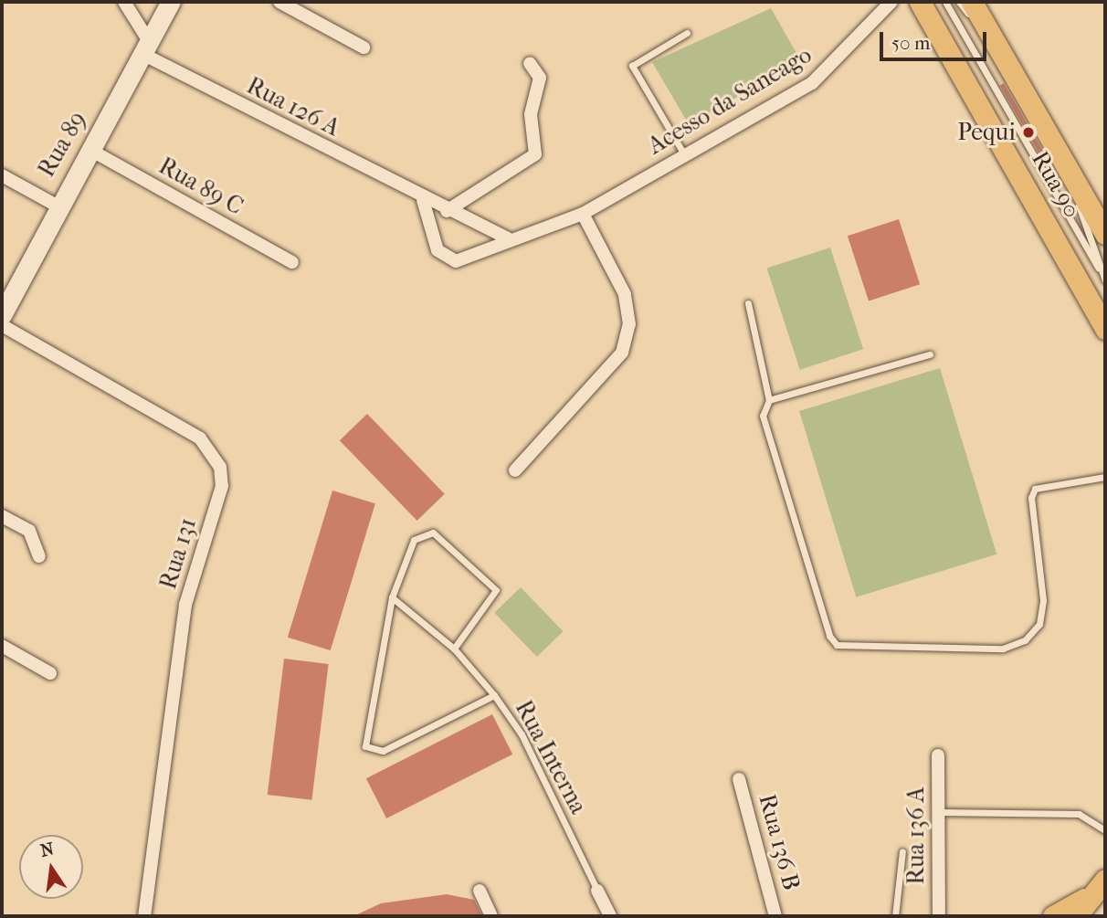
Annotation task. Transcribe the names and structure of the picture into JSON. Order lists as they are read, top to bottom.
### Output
{
  "streets": {
    "main road": ["Rua 90"],
    "street": [
      "Acesso da Saneago",
      "Rua 126 A",
      "Rua 89",
      "Rua 89 C",
      "Rua 131",
      "Rua 136 A",
      "Rua 136 B"
    ],
    "lane": ["Rua Interna"]
  },
  "crossings": [
    ["Acesso da Saneago", "Rua 126 A"],
    ["Rua 126 A", "Rua 89"],
    ["Rua 89", "Rua 89 C"]
  ],
  "places": ["Pequi"],
  "scale_bar": "50 m",
  "north": "top"
}
